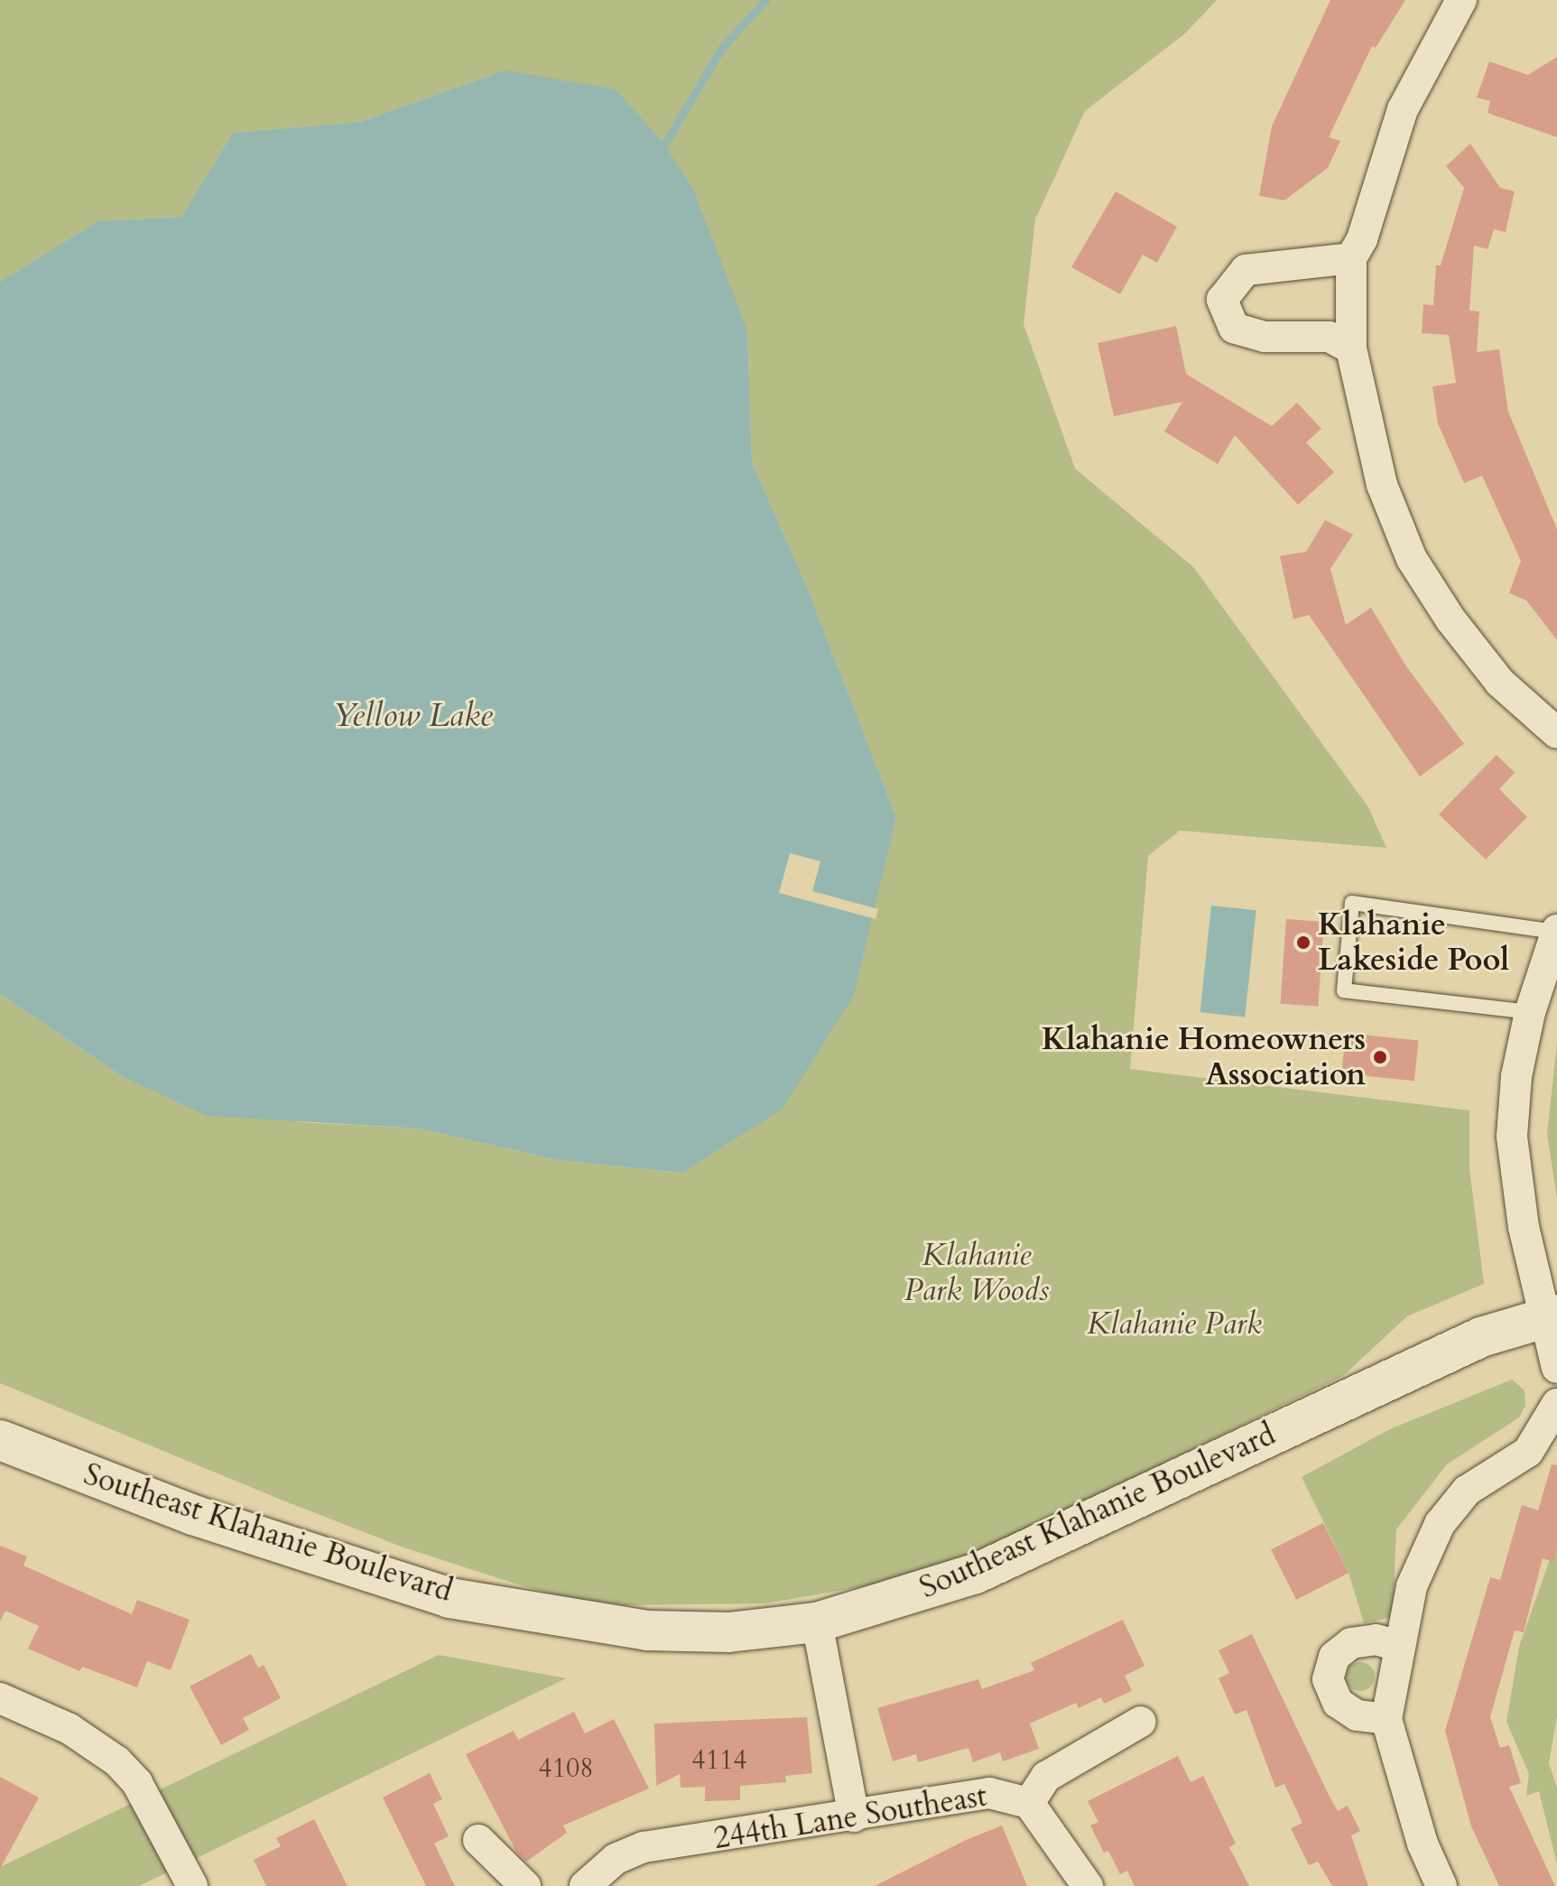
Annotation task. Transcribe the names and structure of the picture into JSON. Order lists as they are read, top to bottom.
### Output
{
  "streets": {
    "street": ["Southeast Klahanie Boulevard", "244th Lane Southeast"]
  },
  "water": ["Yellow Lake"],
  "parks": ["Klahanie Park Woods", "Klahanie Park"],
  "places": ["Klahanie Lakeside Pool", "Klahanie Homeowners Association"],
  "house_numbers": ["4114", "4108"]
}
